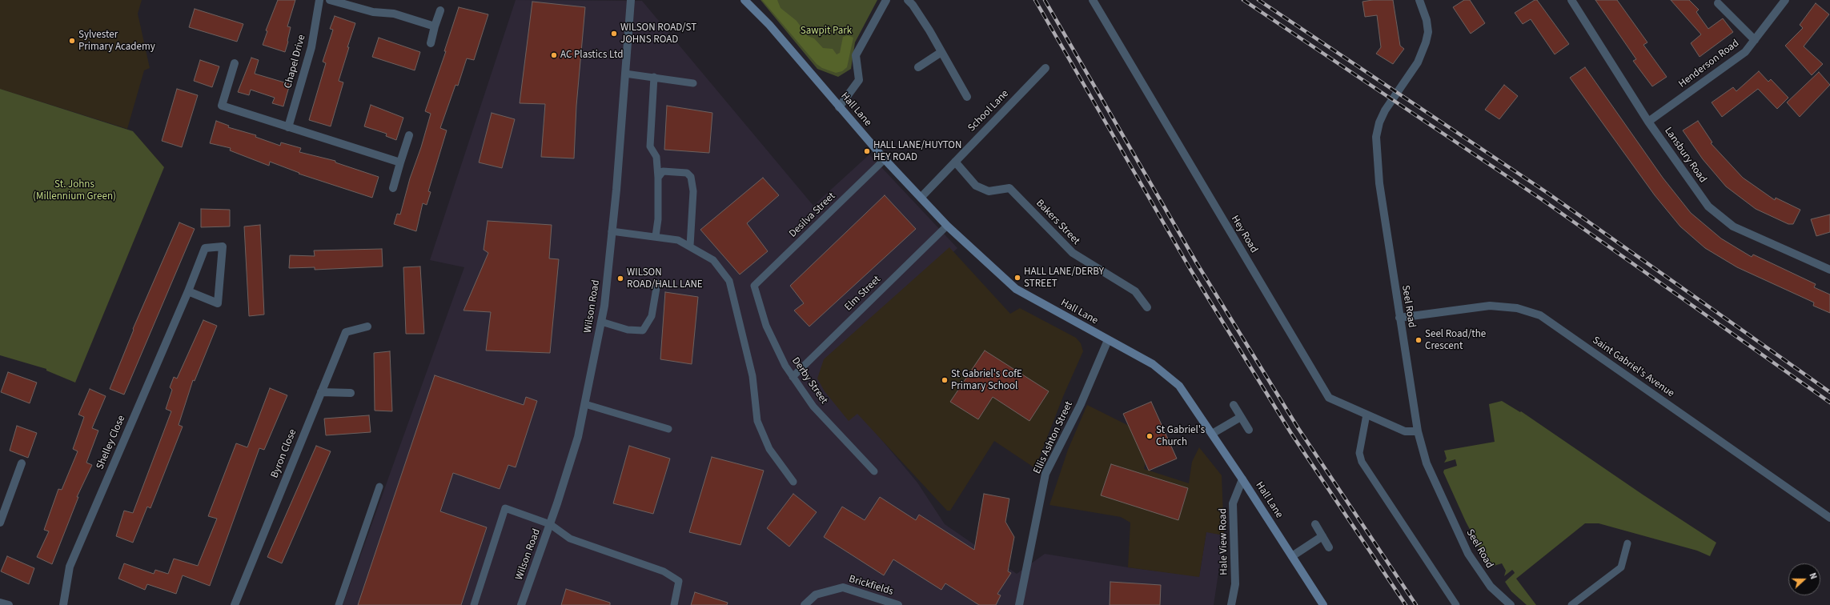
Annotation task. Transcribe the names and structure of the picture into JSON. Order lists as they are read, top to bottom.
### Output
{
  "streets": {
    "street": [
      "Chapel Drive",
      "Henderson Road",
      "Hall Lane",
      "School Lane",
      "Lansbury Road",
      "Bakers Street",
      "Hey Road",
      "Wilson Road",
      "Seel Road",
      "Saint Gabriel's Avenue",
      "Ellis Ashton Street",
      "Shelley Close",
      "Byron Close",
      "Hale View Road",
      "Brickfields"
    ],
    "lane": ["Desilva Street", "Elm Street", "Derby Street"]
  },
  "crossings": [
    ["Henderson Road", "Lansbury Road"],
    ["Hall Lane", "School Lane"],
    ["Hall Lane", "Desilva Street"],
    ["Hall Lane", "Elm Street"],
    ["Hall Lane", "Ellis Ashton Street"],
    ["Hall Lane", "Hale View Road"],
    ["School Lane", "Bakers Street"],
    ["Desilva Street", "Derby Street"],
    ["Hey Road", "Seel Road"],
    ["Elm Street", "Derby Street"],
    ["Seel Road", "Saint Gabriel's Avenue"]
  ],
  "parks": ["Sawpit Park", "St. Johns (Millennium Green)"],
  "places": [
    "WILSON ROAD/ST JOHNS ROAD",
    "Sylvester Primary Academy",
    "AC Plastics Ltd",
    "HALL LANE/HUYTON HEY ROAD",
    "HALL LANE/DERBY STREET",
    "WILSON ROAD/HALL LANE",
    "Seel Road/the Crescent",
    "St Gabriel's CofE Primary School",
    "St Gabriel's Church"
  ],
  "north": "right"
}
